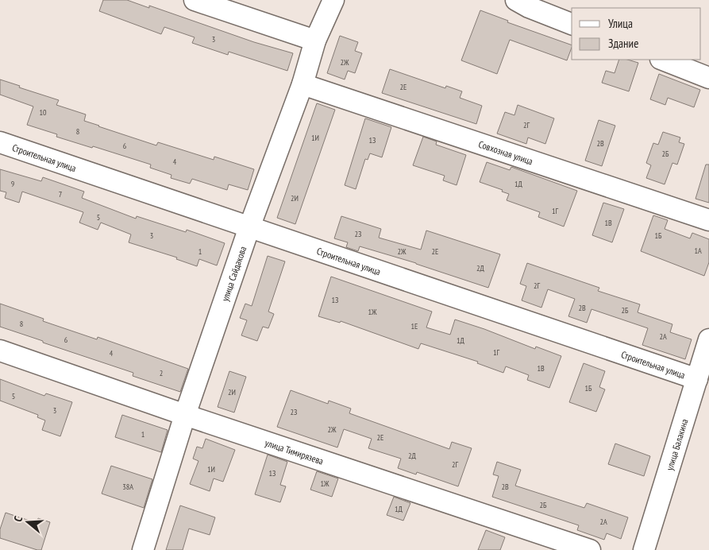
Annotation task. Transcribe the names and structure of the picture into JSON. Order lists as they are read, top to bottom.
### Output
{
  "streets": {
    "street": [
      "Совхозная улица",
      "Строительная улица",
      "улица Сайдакова",
      "улица Балакина",
      "улица Тимирязева"
    ]
  },
  "crossings": [
    ["Совхозная улица", "улица Сайдакова"],
    ["Строительная улица", "улица Сайдакова"],
    ["Строительная улица", "улица Балакина"],
    ["улица Сайдакова", "улица Тимирязева"]
  ],
  "house_numbers": [
    "3",
    "2Ж",
    "2Е",
    "10",
    "2Г",
    "8",
    "1И",
    "1З",
    "2В",
    "6",
    "2Б",
    "4",
    "9",
    "1Д",
    "7",
    "2И",
    "1Г",
    "5",
    "1В",
    "2З",
    "3",
    "1Б",
    "1А",
    "1",
    "2Ж",
    "2Е",
    "2Д",
    "2Г",
    "1З",
    "2В",
    "2Б",
    "1Ж",
    "8",
    "1Е",
    "2А",
    "6",
    "1Д",
    "1Г",
    "4",
    "1В",
    "2",
    "1Б",
    "2И",
    "5",
    "3",
    "2З",
    "2Ж",
    "1",
    "2Е",
    "2Д",
    "2Г",
    "1И",
    "1З",
    "1Ж",
    "38А",
    "2В",
    "2Б",
    "1Д",
    "2А"
  ],
  "legend": ["Улица", "Здание"],
  "north": "left"
}
